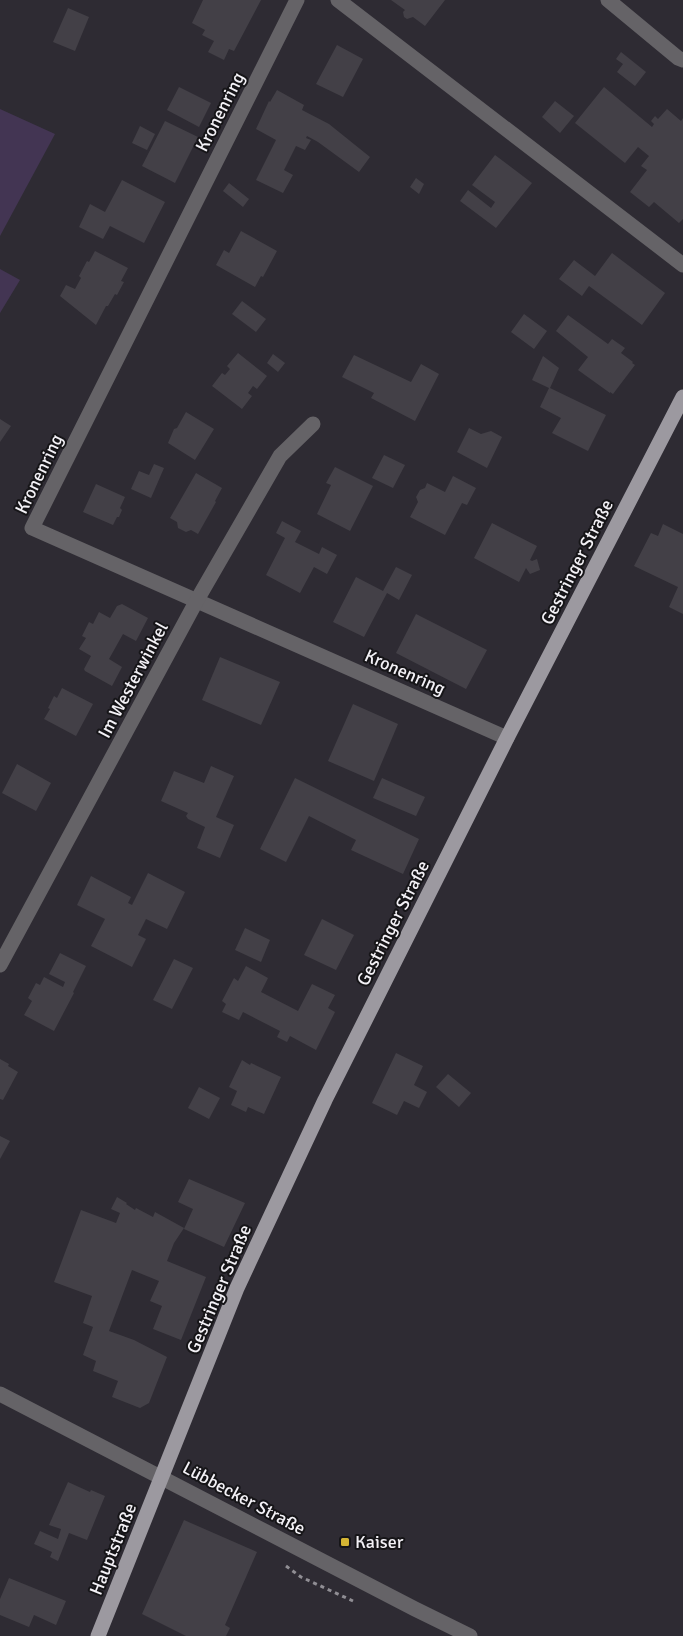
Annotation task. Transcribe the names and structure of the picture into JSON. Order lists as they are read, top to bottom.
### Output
{
  "streets": {
    "main road": ["Gestringer Straße", "Hauptstraße"],
    "street": ["Kronenring", "Im Westerwinkel", "Lübbecker Straße"]
  },
  "crossings": [
    ["Kronenring", "Gestringer Straße"],
    ["Kronenring", "Im Westerwinkel"],
    ["Gestringer Straße", "Lübbecker Straße"],
    ["Gestringer Straße", "Hauptstraße"],
    ["Lübbecker Straße", "Hauptstraße"]
  ],
  "places": {
    "transit": ["Kaiser"]
  }
}
